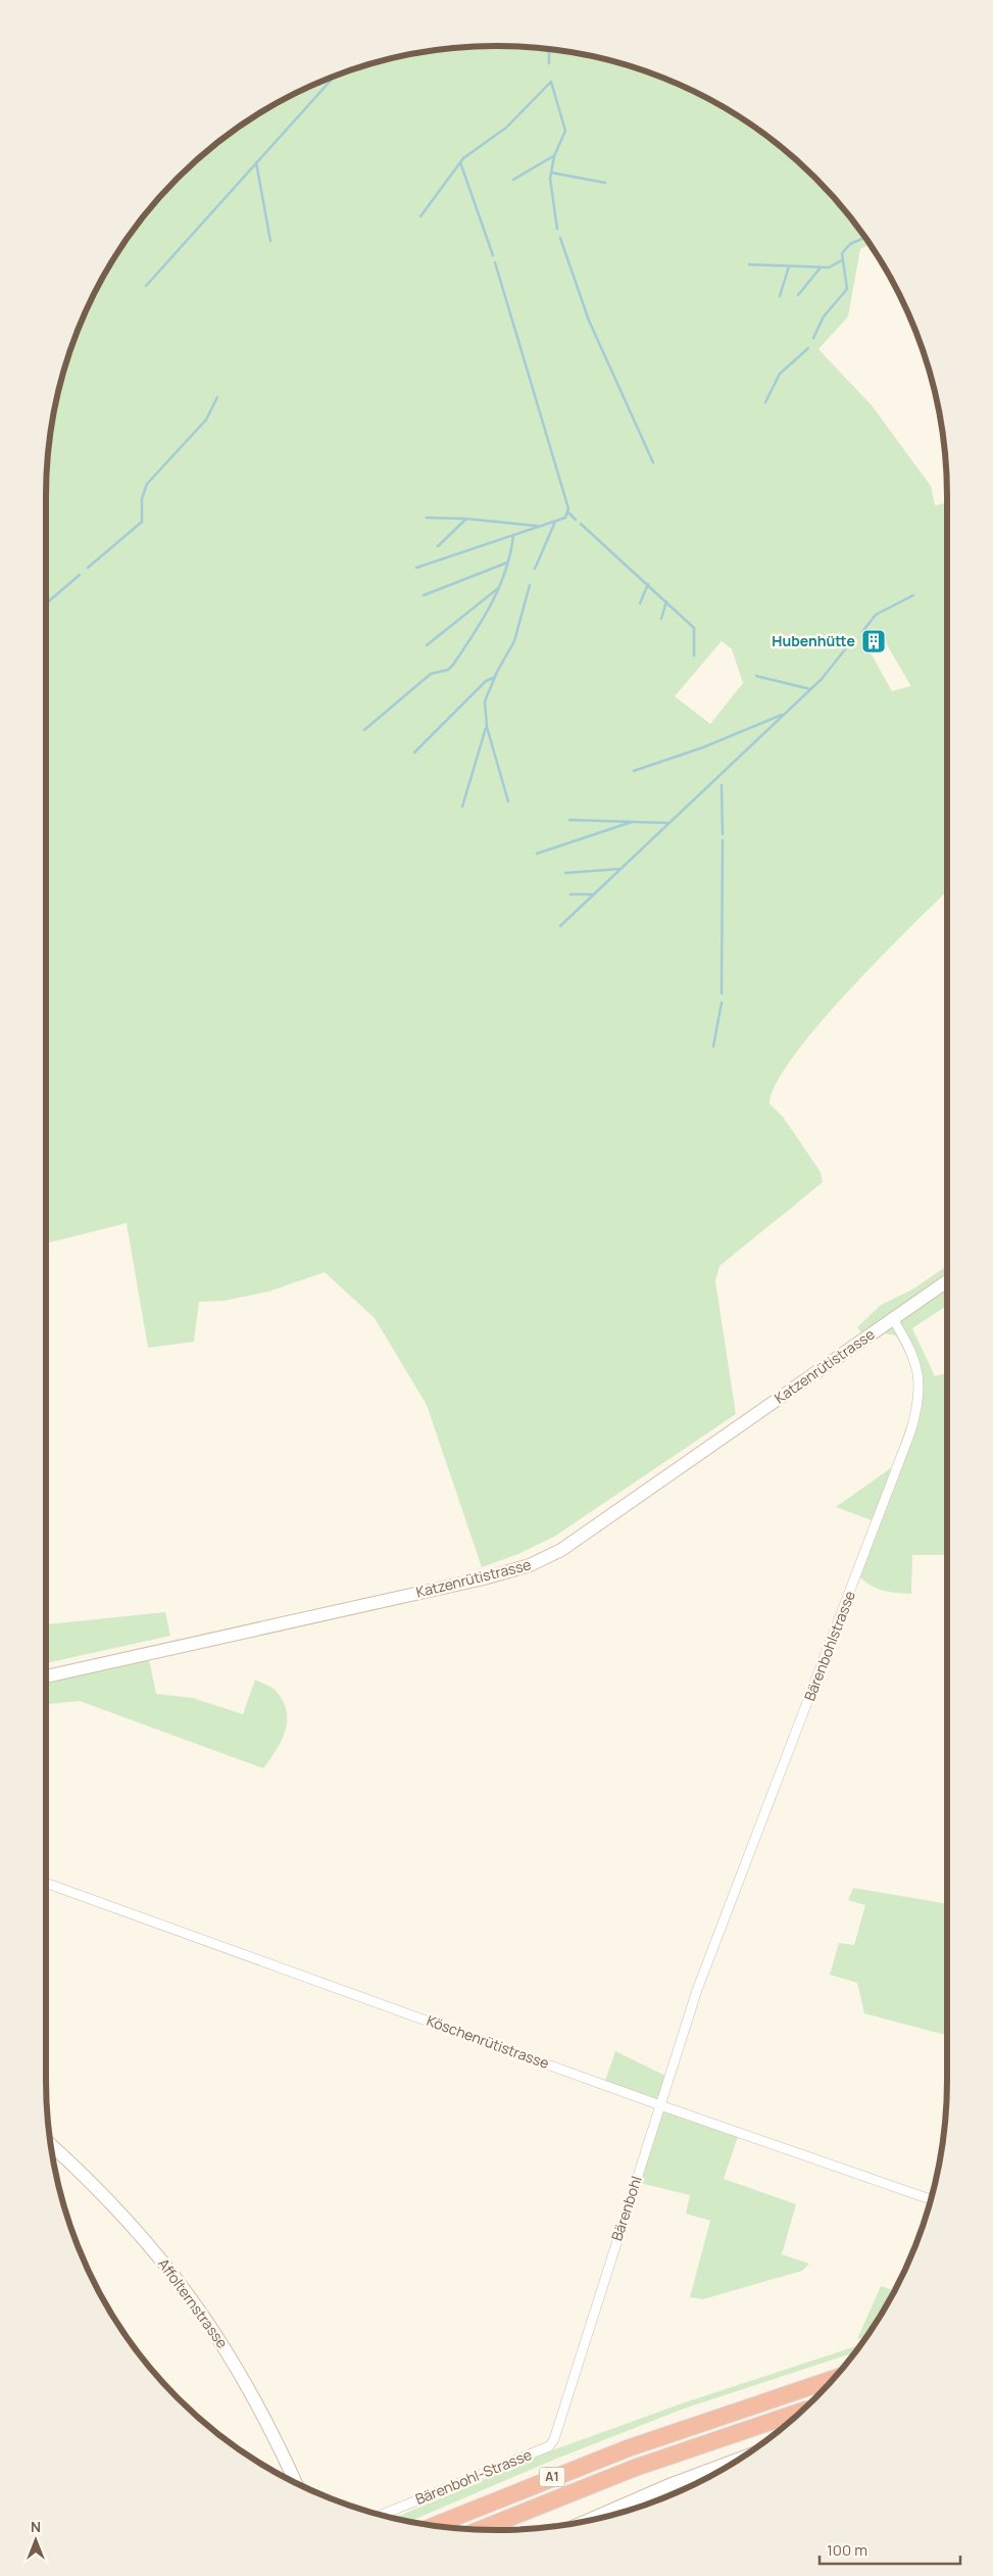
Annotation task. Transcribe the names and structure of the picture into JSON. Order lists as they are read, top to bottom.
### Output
{
  "streets": {
    "highway": ["A1"],
    "street": [
      "Katzenrütistrasse",
      "Bärenbohlstrasse",
      "Köschenrütistrasse",
      "Bärenbohl",
      "Affolternstrasse",
      "Bärenbohl-Strasse"
    ]
  },
  "crossings": [
    ["Katzenrütistrasse", "Bärenbohlstrasse"],
    ["Bärenbohlstrasse", "Bärenbohl"],
    ["Köschenrütistrasse", "Bärenbohl"],
    ["Bärenbohl", "Bärenbohl-Strasse"]
  ],
  "places": {
    "building": ["Hubenhütte"]
  },
  "scale_bar": "100 m",
  "north": "top"
}
